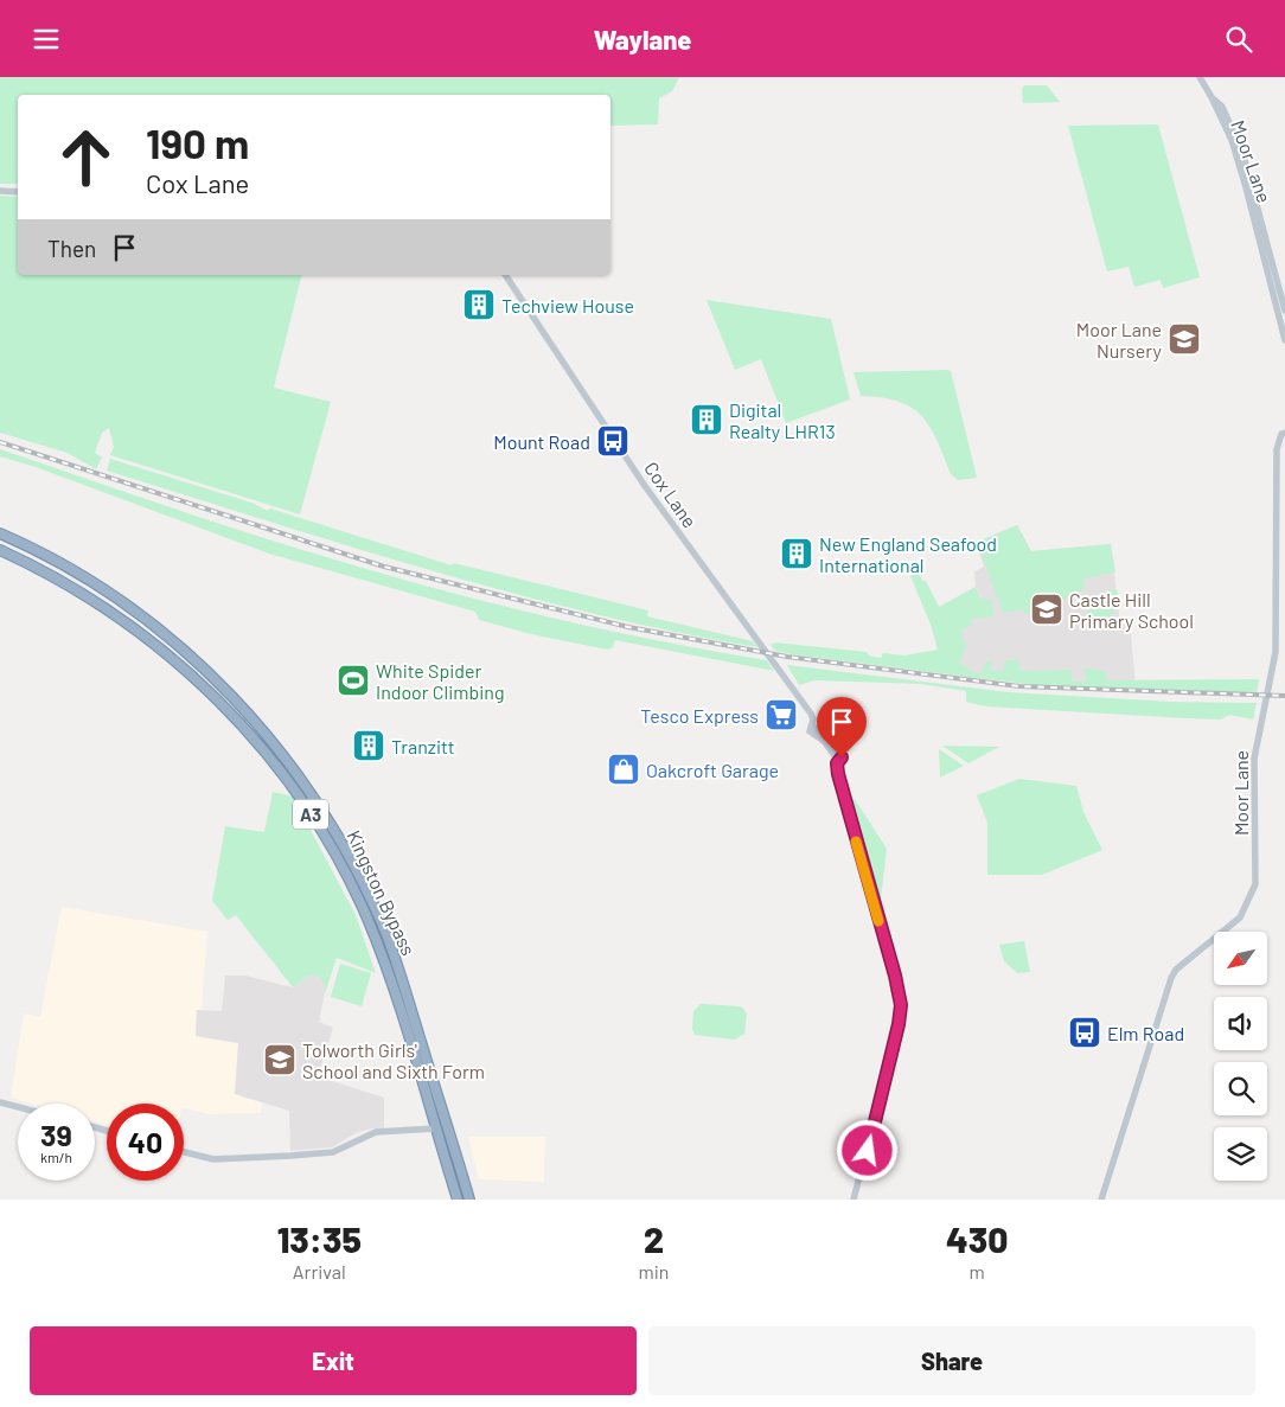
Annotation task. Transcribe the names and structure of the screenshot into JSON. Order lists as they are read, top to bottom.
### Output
{
  "streets": {
    "highway": ["A3", "Kingston Bypass"],
    "street": ["Moor Lane", "Cox Lane"]
  },
  "places": {
    "building": [
      "Techview House",
      "Digital Realty LHR13",
      "New England Seafood International",
      "Tranzitt"
    ],
    "school or university": ["Moor Lane Nursery", "Castle Hill Primary School", "Tolworth Girls' School and Sixth Form"],
    "bus stop": ["Mount Road", "Elm Road"],
    "sports": ["White Spider Indoor Climbing"],
    "supermarket": ["Tesco Express"],
    "shop": ["Oakcroft Garage"]
  },
  "north": "bottom left",
  "page": {
    "header": "Waylane",
    "turn": ["190 m", "Cox Lane"],
    "then": "Then",
    "speed": "39 km/h",
    "limit": "40",
    "eta": [
      "13:35",
      "Arrival",
      "2",
      "min",
      "430",
      "m"
    ],
    "buttons": ["Exit", "Share"]
  }
}
